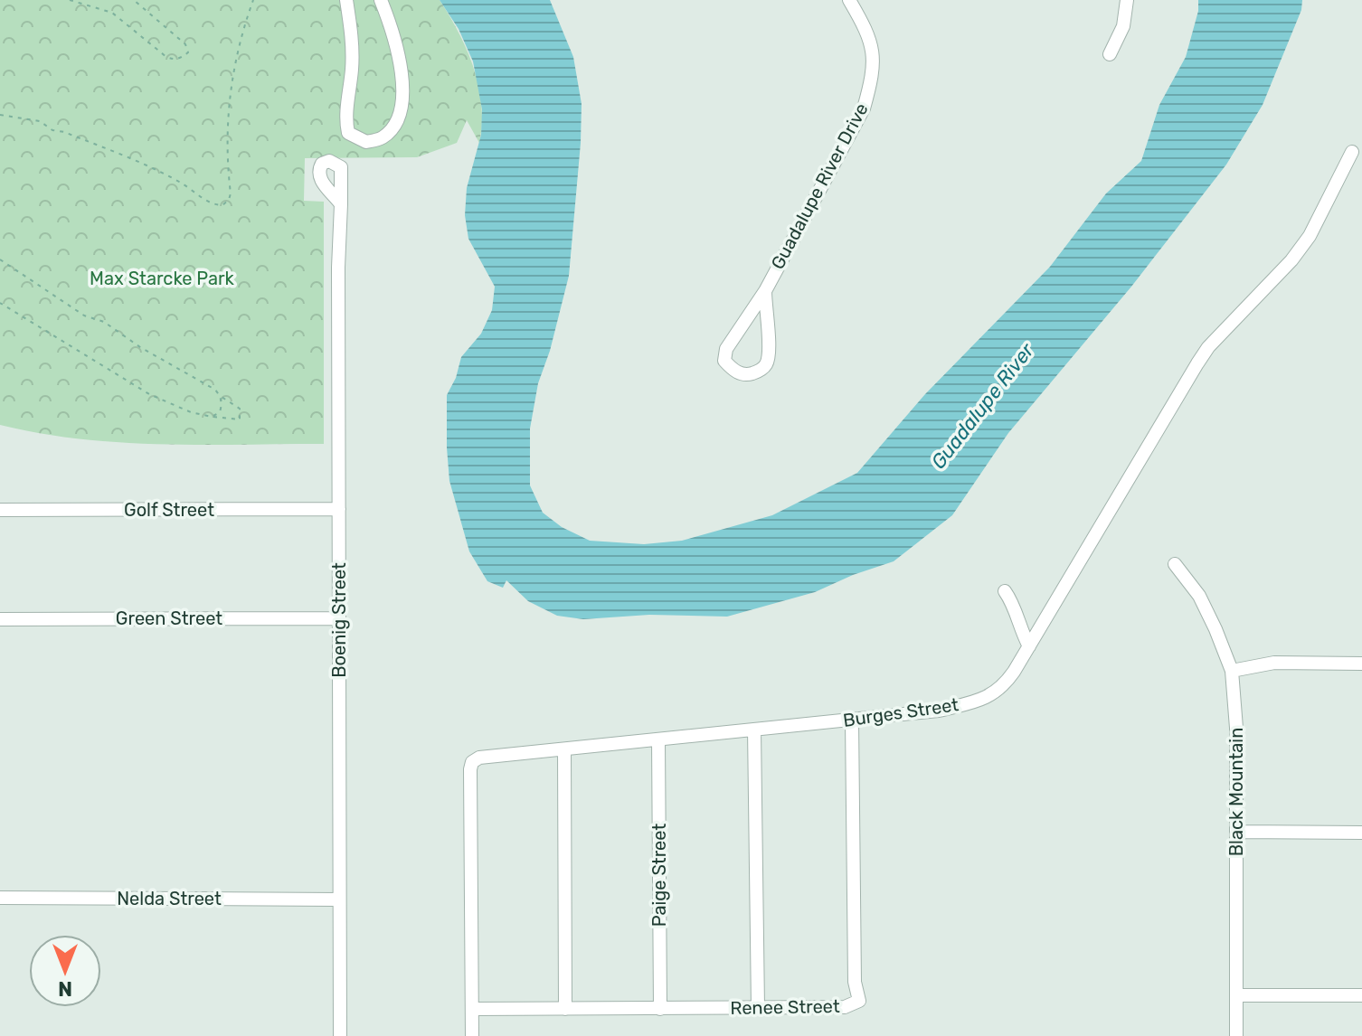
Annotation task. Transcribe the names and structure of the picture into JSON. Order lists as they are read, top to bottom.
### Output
{
  "streets": {
    "street": [
      "Guadalupe River Drive",
      "Golf Street",
      "Green Street",
      "Boenig Street",
      "Burges Street",
      "Black Mountain",
      "Paige Street",
      "Nelda Street",
      "Renee Street"
    ]
  },
  "crossings": [
    ["Golf Street", "Boenig Street"],
    ["Green Street", "Boenig Street"],
    ["Boenig Street", "Nelda Street"],
    ["Burges Street", "Paige Street"],
    ["Burges Street", "Renee Street"],
    ["Paige Street", "Renee Street"]
  ],
  "water": ["Guadalupe River"],
  "parks": ["Max Starcke Park"],
  "north": "bottom"
}
